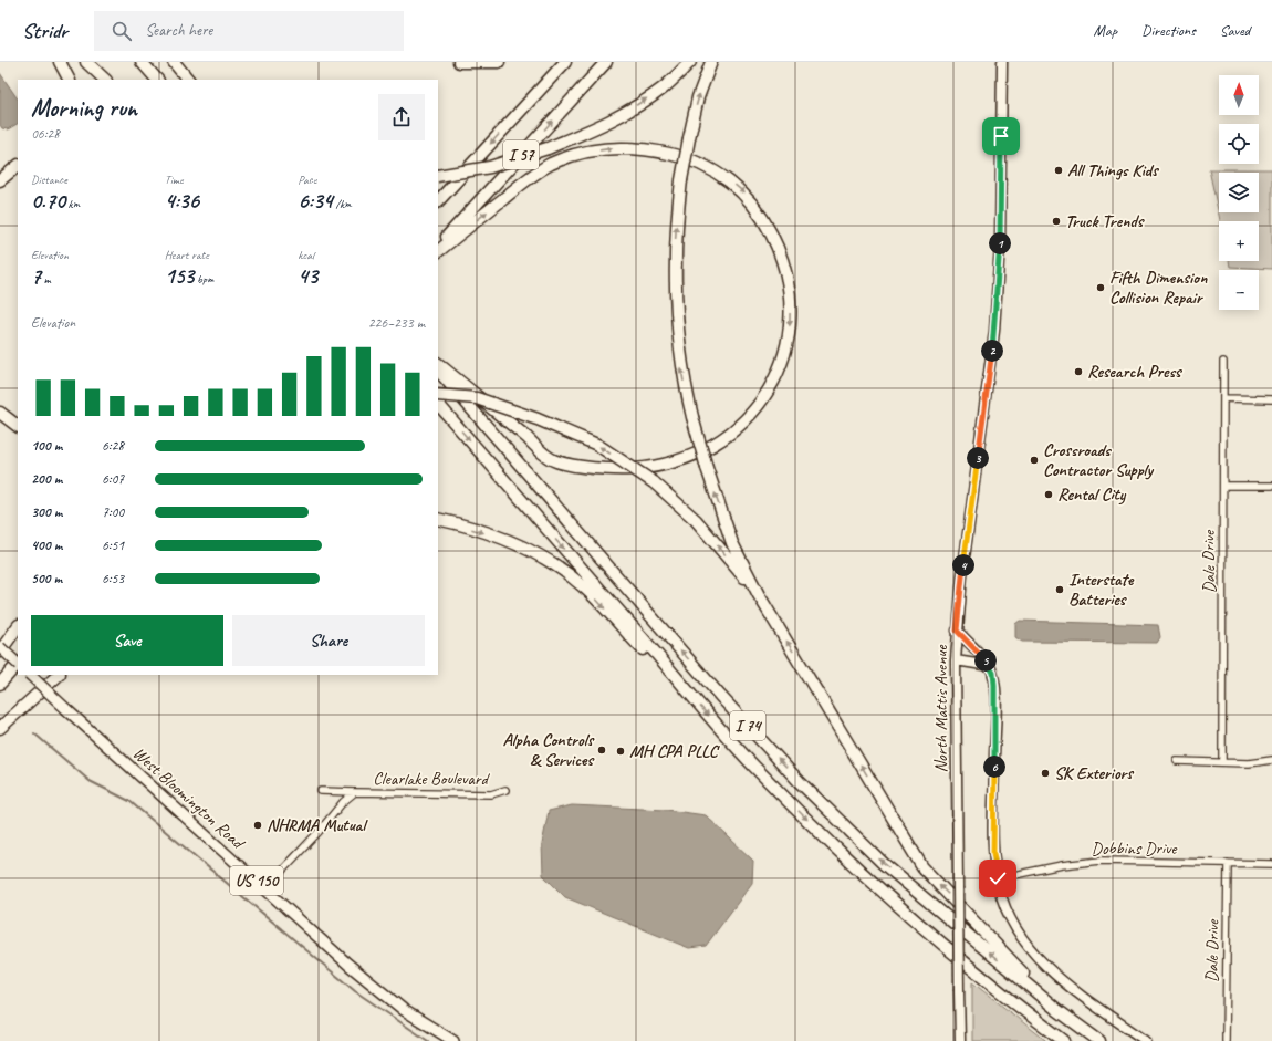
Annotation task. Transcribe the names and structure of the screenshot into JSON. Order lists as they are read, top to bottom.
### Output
{
  "streets": {
    "highway": ["I 57", "I 74"],
    "main road": ["West Bloomington Road", "US 150"],
    "street": [
      "Dale Drive",
      "North Mattis Avenue",
      "Clearlake Boulevard",
      "Dobbins Drive"
    ]
  },
  "crossings": [
    ["Dale Drive", "Dobbins Drive"],
    ["Clearlake Boulevard", "West Bloomington Road"]
  ],
  "places": [
    "All Things Kids",
    "Truck Trends",
    "Fifth Dimension Collision Repair",
    "Research Press",
    "Crossroads Contractor Supply",
    "Rental City",
    "Interstate Batteries",
    "Alpha Controls & Services",
    "MH CPA PLLC",
    "SK Exteriors",
    "NHRMA Mutual"
  ],
  "north": "top",
  "page": {
    "header": "Stridr",
    "search": "Search here",
    "nav": ["Map", "Directions", "Saved"],
    "map_buttons": ["+", "−"],
    "heading": ["Morning run", "06:28"],
    "stats": [
      ["Distance", "0.70 km"],
      ["Time", "4:36"],
      ["Pace", "6:34 /km"],
      ["Elevation", "7 m"],
      ["Heart rate", "153 bpm"],
      ["kcal", "43"]
    ],
    "pins": [
      "1",
      "2",
      "3",
      "4",
      "5",
      "6"
    ],
    "chart": ["Elevation", "226–233 m"],
    "list": [
      {
        "name": "100 m",
        "note": "6:28"
      },
      {
        "name": "200 m",
        "note": "6:07"
      },
      {
        "name": "300 m",
        "note": "7:00"
      },
      {
        "name": "400 m",
        "note": "6:51"
      },
      {
        "name": "500 m",
        "note": "6:53"
      }
    ],
    "buttons": ["Save", "Share"]
  }
}
